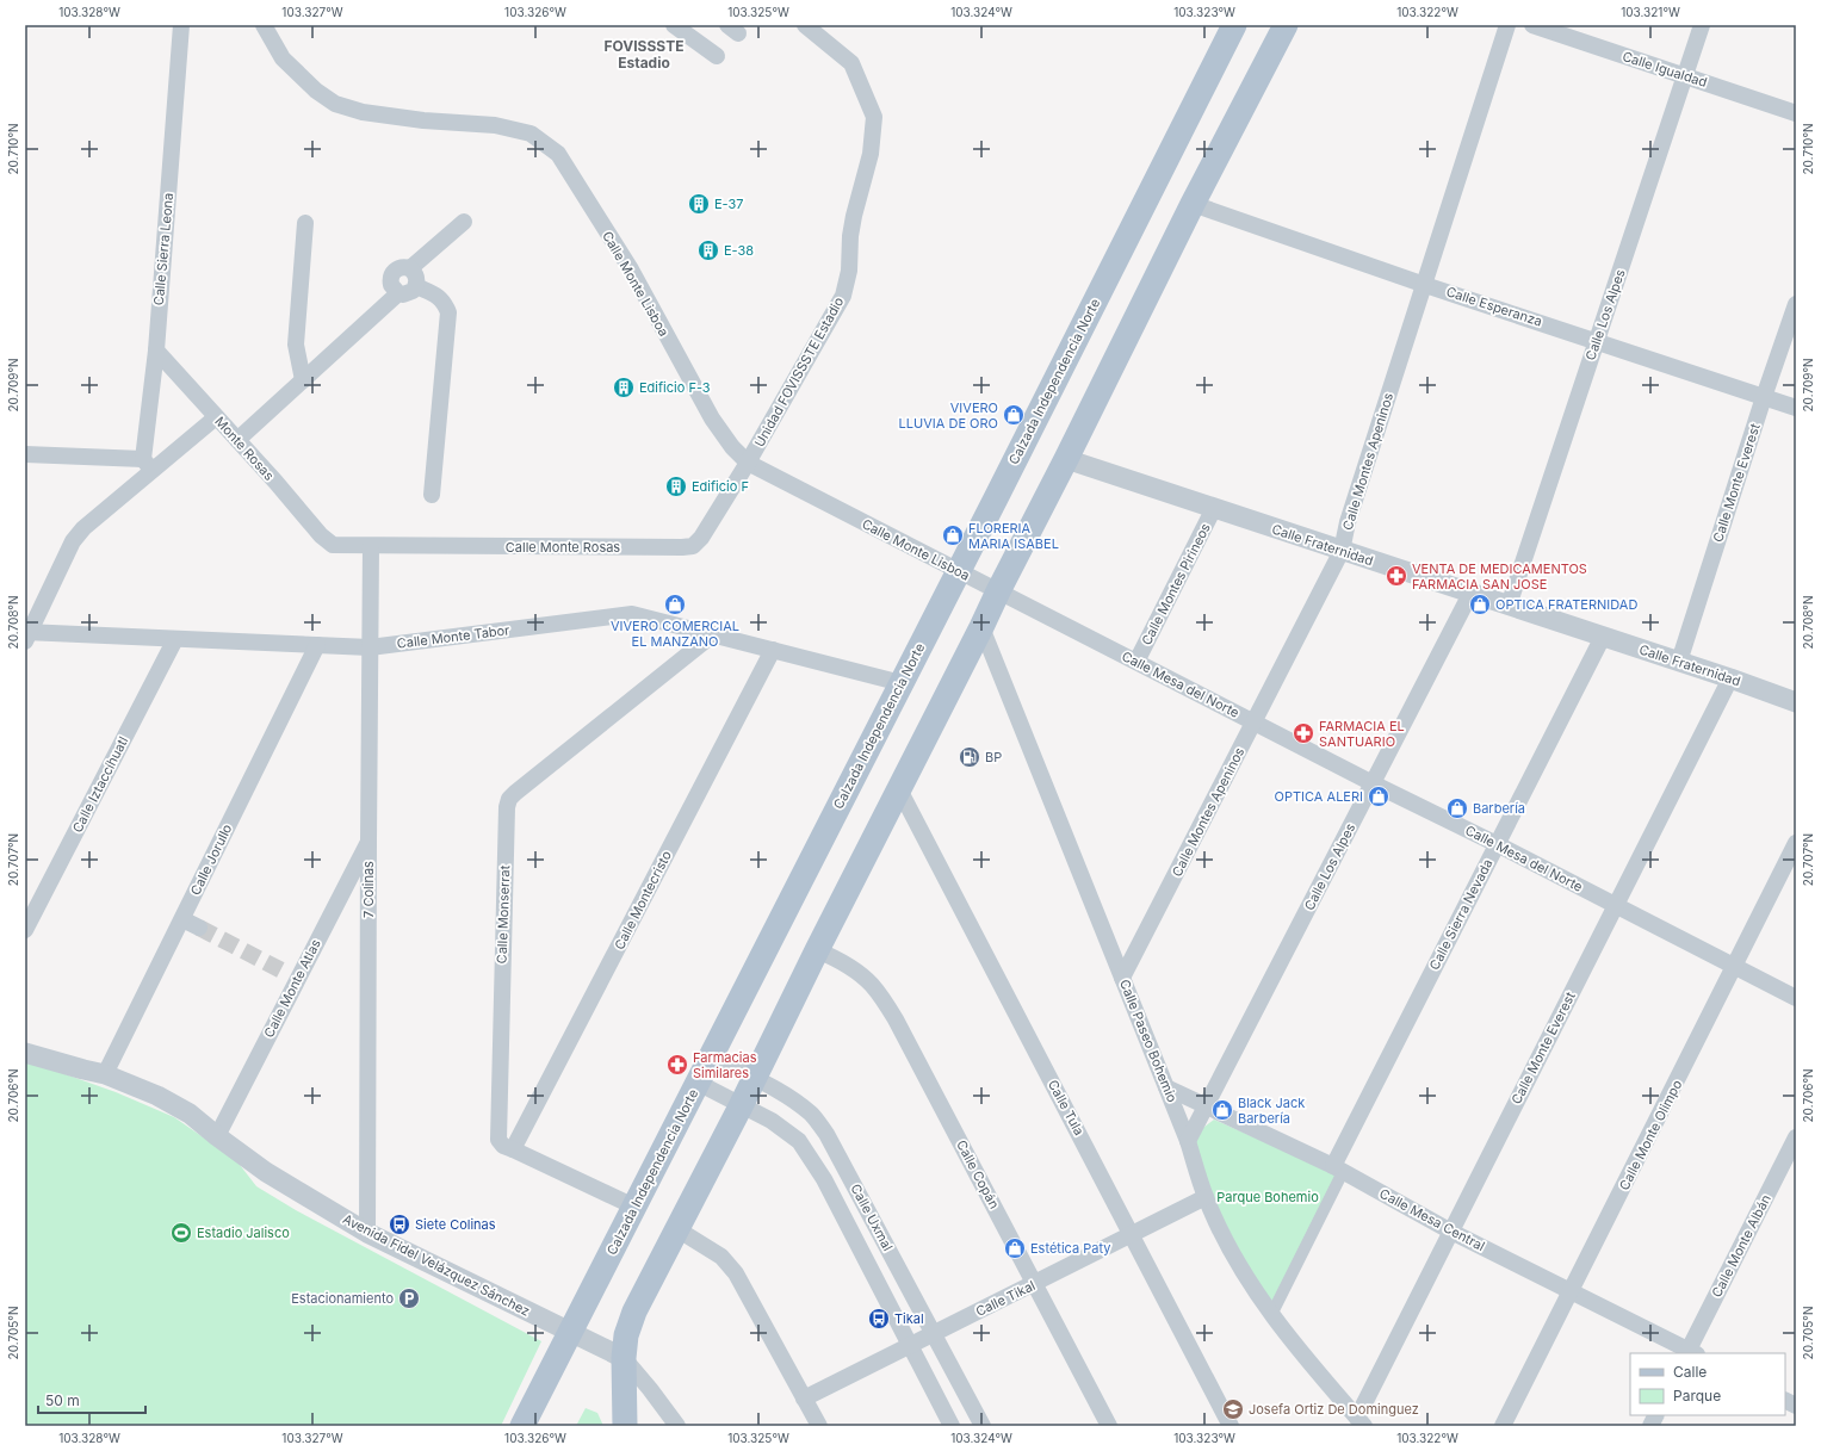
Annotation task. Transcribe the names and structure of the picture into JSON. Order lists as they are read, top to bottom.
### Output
{
  "streets": {
    "main road": ["Calzada Independencia Norte"],
    "street": [
      "Calle Igualdad",
      "Calle Sierra Leona",
      "Calle Monte Lisboa",
      "Calle Esperanza",
      "Calle Los Alpes",
      "Unidad FOVISSSTE Estadio",
      "Monte Rosas",
      "Calle Montes Apeninos",
      "Calle Monte Everest",
      "Calle Fraternidad",
      "Calle Monte Rosas",
      "Calle Montes Pirineos",
      "Calle Monte Tabor",
      "Calle Mesa del Norte",
      "Calle Iztaccíhuatl",
      "Calle Jorullo",
      "7 Colinas",
      "Calle Montecristo",
      "Calle Monserrat",
      "Calle Sierra Nevada",
      "Calle Monte Atlas",
      "Calle Paseo Bohemio",
      "Calle Tula",
      "Calle Monte Olimpo",
      "Calle Copán",
      "Calle Uxmal",
      "Calle Mesa Central",
      "Calle Monte Albán",
      "Avenida Fidel Velázquez Sánchez",
      "Calle Tikal"
    ]
  },
  "crossings": [
    ["Calle Igualdad", "Calle Los Alpes"],
    ["Calle Sierra Leona", "Monte Rosas"],
    ["Calle Monte Lisboa", "Unidad FOVISSSTE Estadio"],
    ["Calle Monte Lisboa", "Calzada Independencia Norte"],
    ["Calle Monte Lisboa", "Calle Monte Rosas"],
    ["Calle Monte Lisboa", "Calle Mesa del Norte"],
    ["Calle Esperanza", "Calle Los Alpes"],
    ["Calle Esperanza", "Calle Montes Apeninos"],
    ["Calle Esperanza", "Calle Monte Everest"],
    ["Calle Los Alpes", "Calle Fraternidad"],
    ["Calle Los Alpes", "Calle Mesa del Norte"],
    ["Calle Los Alpes", "Calle Paseo Bohemio"],
    ["Calle Los Alpes", "Calle Mesa Central"],
    ["Unidad FOVISSSTE Estadio", "Calle Monte Rosas"],
    ["Calzada Independencia Norte", "Calle Monte Tabor"],
    ["Calzada Independencia Norte", "Calle Monserrat"],
    ["Calzada Independencia Norte", "Calle Uxmal"],
    ["Calzada Independencia Norte", "Avenida Fidel Velázquez Sánchez"],
    ["Monte Rosas", "Calle Monte Rosas"],
    ["Calle Montes Apeninos", "Calle Fraternidad"],
    ["Calle Montes Apeninos", "Calle Mesa del Norte"],
    ["Calle Montes Apeninos", "Calle Paseo Bohemio"],
    ["Calle Monte Everest", "Calle Fraternidad"],
    ["Calle Monte Everest", "Calle Mesa del Norte"],
    ["Calle Monte Everest", "Calle Paseo Bohemio"],
    ["Calle Monte Everest", "Calle Mesa Central"],
    ["Calle Fraternidad", "Calle Montes Pirineos"],
    ["Calle Fraternidad", "Calle Sierra Nevada"],
    ["Calle Monte Rosas", "7 Colinas"],
    ["Calle Montes Pirineos", "Calle Mesa del Norte"],
    ["Calle Monte Tabor", "Calle Iztaccíhuatl"],
    ["Calle Monte Tabor", "Calle Jorullo"],
    ["Calle Monte Tabor", "7 Colinas"],
    ["Calle Monte Tabor", "Calle Montecristo"],
    ["Calle Monte Tabor", "Calle Monserrat"],
    ["Calle Mesa del Norte", "Calle Sierra Nevada"],
    ["Calle Mesa del Norte", "Calle Monte Olimpo"],
    ["Calle Jorullo", "Avenida Fidel Velázquez Sánchez"],
    ["7 Colinas", "Calle Monte Atlas"],
    ["7 Colinas", "Avenida Fidel Velázquez Sánchez"],
    ["Calle Montecristo", "Calle Monserrat"],
    ["Calle Sierra Nevada", "Calle Paseo Bohemio"],
    ["Calle Sierra Nevada", "Calle Mesa Central"],
    ["Calle Monte Atlas", "Avenida Fidel Velázquez Sánchez"],
    ["Calle Paseo Bohemio", "Calle Mesa Central"],
    ["Calle Paseo Bohemio", "Calle Tikal"],
    ["Calle Tula", "Calle Tikal"],
    ["Calle Monte Olimpo", "Calle Mesa Central"],
    ["Calle Copán", "Calle Tikal"],
    ["Calle Uxmal", "Calle Tikal"],
    ["Calle Mesa Central", "Calle Monte Albán"]
  ],
  "districts": ["FOVISSSTE Estadio"],
  "parks": ["Parque Bohemio"],
  "places": {
    "building": [
      "E-37",
      "E-38",
      "Edificio F-3",
      "Edificio F"
    ],
    "shop": [
      "VIVERO LLUVIA DE ORO",
      "FLORERIA MARIA ISABEL",
      "VIVERO COMERCIAL EL MANZANO",
      "OPTICA FRATERNIDAD",
      "OPTICA ALERI",
      "Barbería",
      "Black Jack Barbería",
      "Estética Paty"
    ],
    "pharmacy": ["VENTA DE MEDICAMENTOS FARMACIA SAN JOSE", "FARMACIA EL SANTUARIO", "Farmacias Similares"],
    "fuel station": ["BP"],
    "bus stop": ["Siete Colinas", "Tikal"],
    "sports": ["Estadio Jalisco"],
    "parking": ["Estacionamiento"],
    "school or university": ["Josefa Ortiz De Dominguez"]
  },
  "legend": ["Calle", "Parque"],
  "scale_bar": "50 m",
  "coordinates": [
    "103.328°W",
    "103.327°W",
    "103.326°W",
    "103.325°W",
    "103.324°W",
    "103.323°W",
    "103.322°W",
    "103.321°W",
    "20.710°N",
    "20.709°N",
    "20.708°N",
    "20.707°N",
    "20.706°N",
    "20.705°N"
  ]
}
